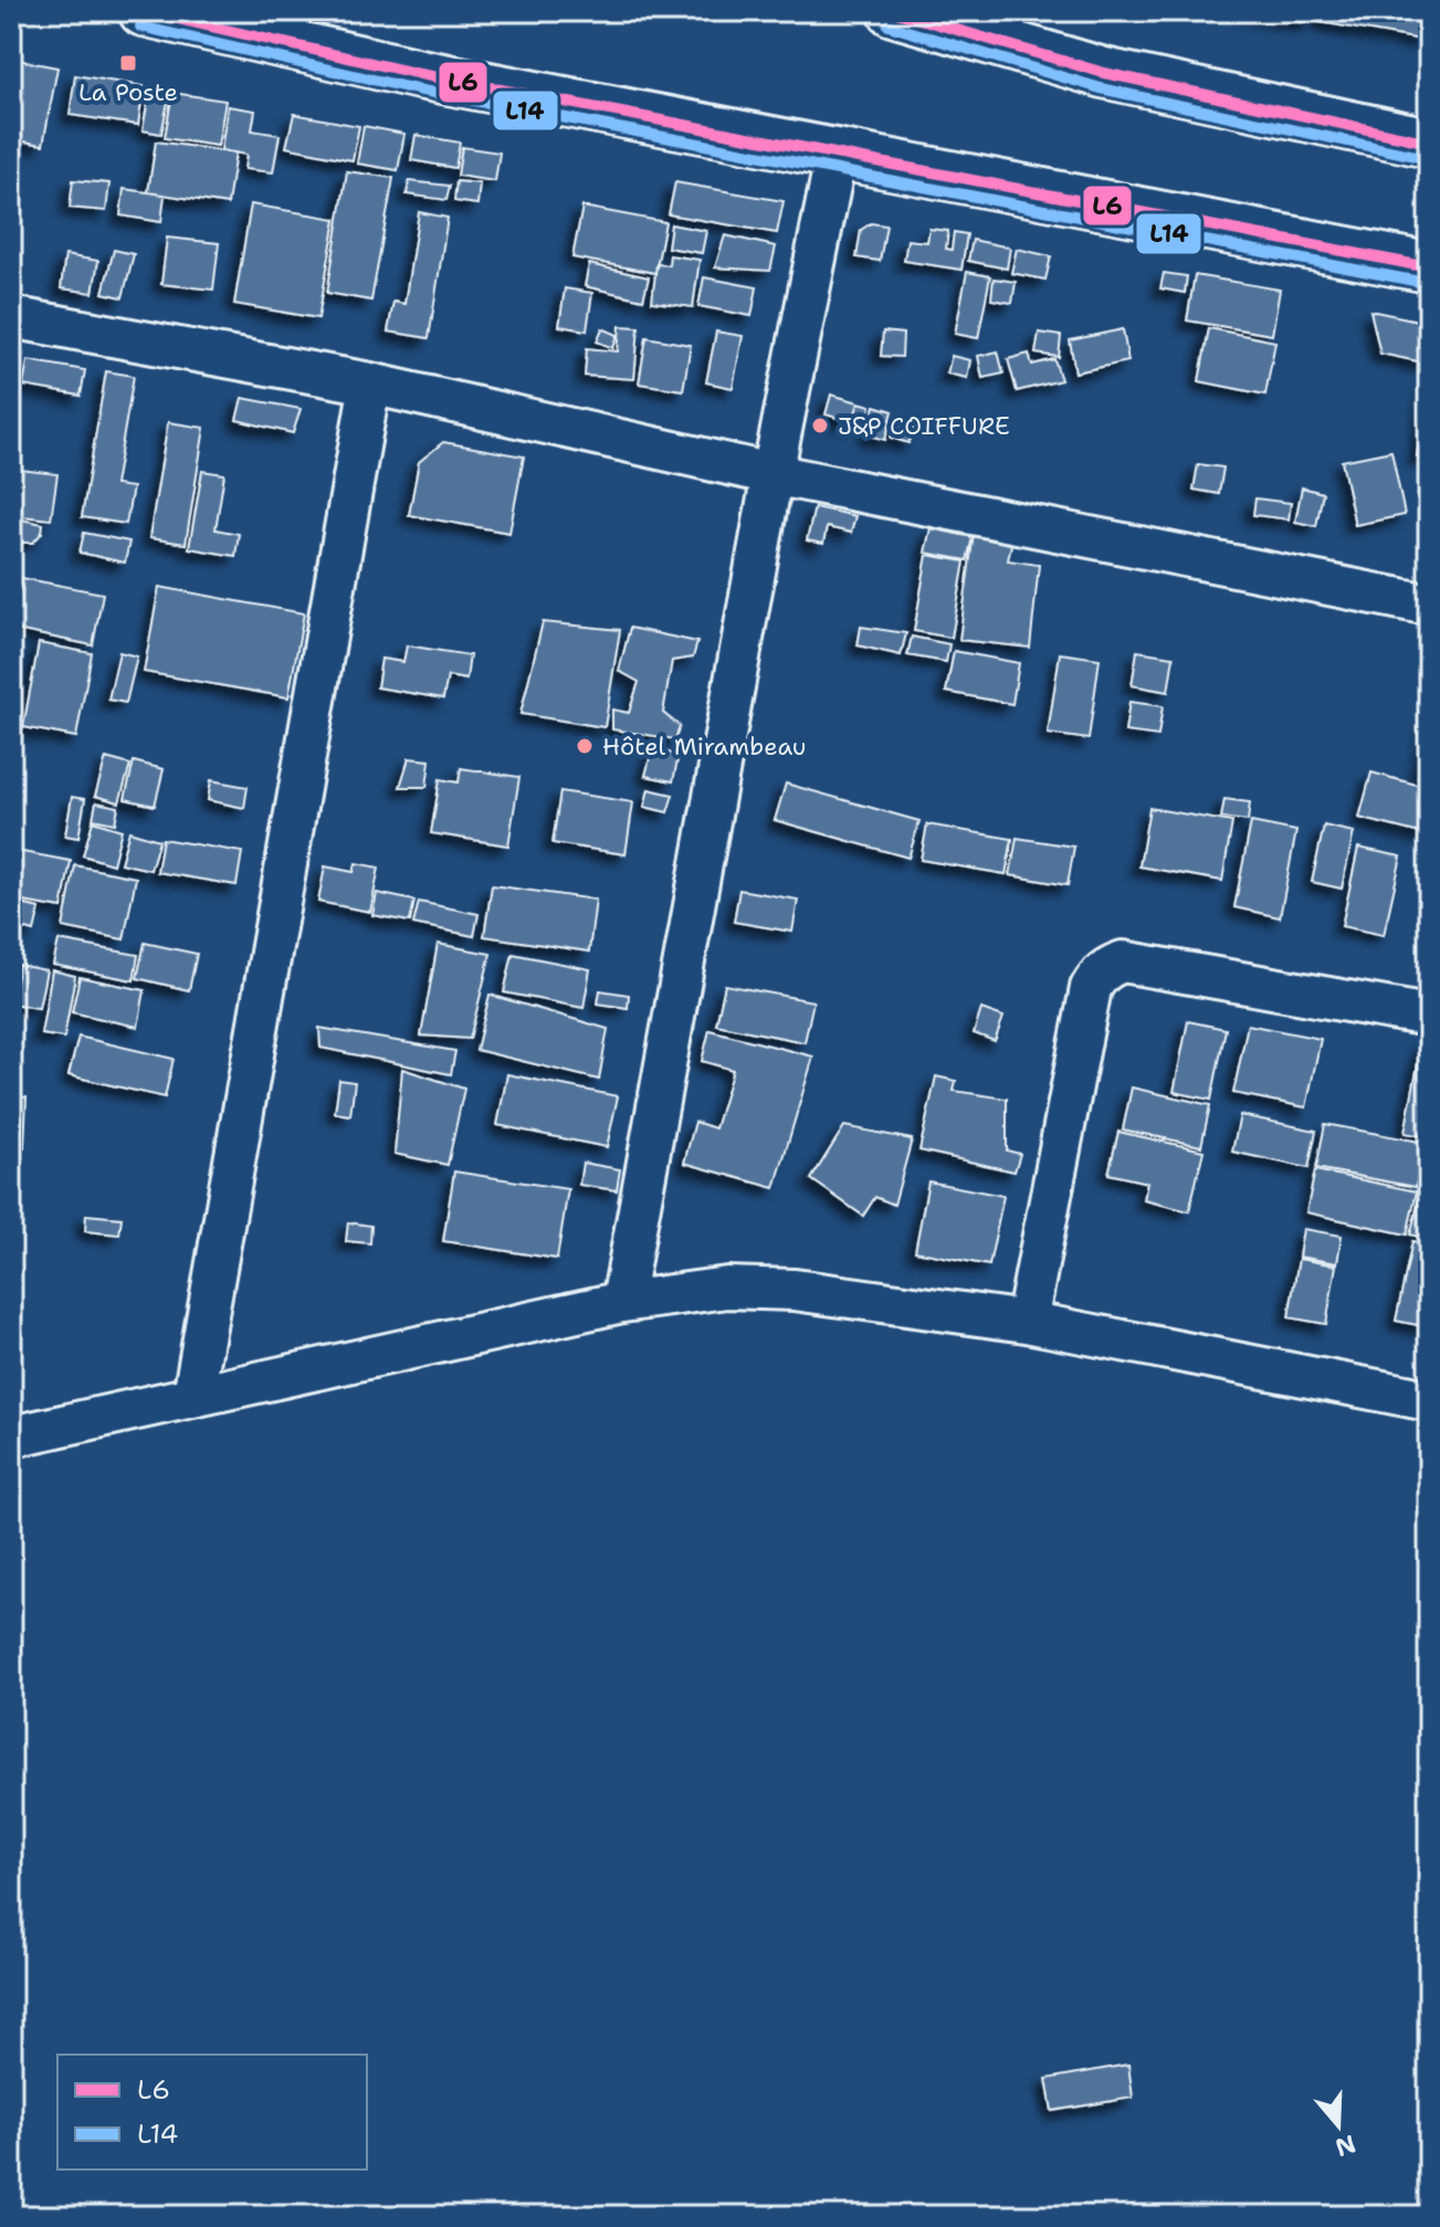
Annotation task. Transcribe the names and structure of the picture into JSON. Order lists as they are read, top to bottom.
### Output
{
  "places": {
    "transit": ["La Poste"],
    "other": ["J&P COIFFURE", "Hôtel Mirambeau"]
  },
  "lines": ["transit line L6", "transit line L14"],
  "legend": ["L6", "L14"],
  "north": "bottom"
}
